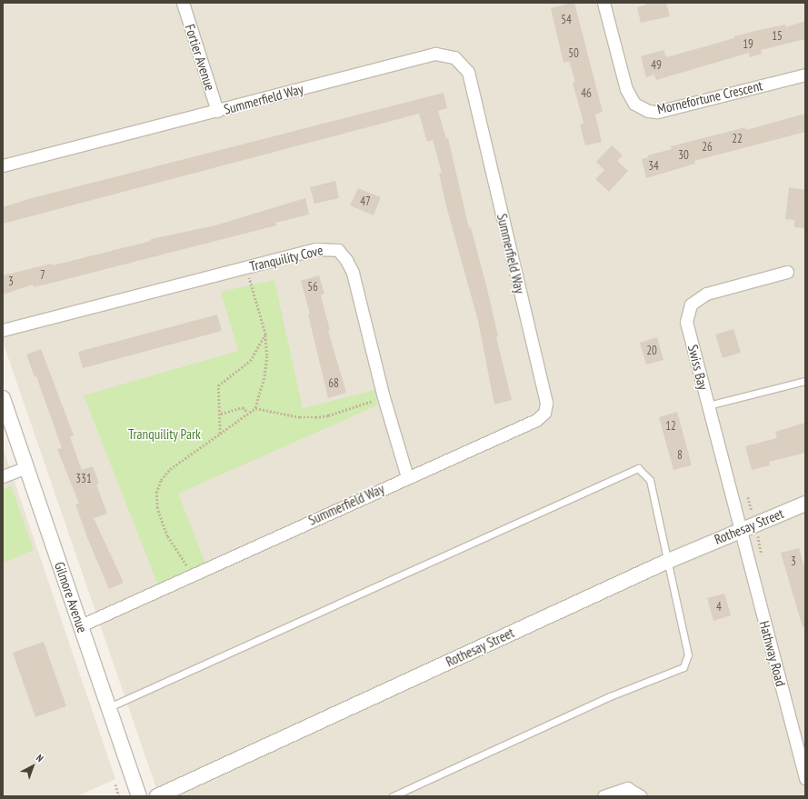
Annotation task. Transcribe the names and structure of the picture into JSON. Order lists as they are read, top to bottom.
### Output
{
  "streets": {
    "street": [
      "Fortier Avenue",
      "Mornefortune Crescent",
      "Summerfield Way",
      "Tranquility Cove",
      "Swiss Bay",
      "Rothesay Street",
      "Gilmore Avenue",
      "Hathway Road"
    ]
  },
  "crossings": [
    ["Fortier Avenue", "Summerfield Way"],
    ["Summerfield Way", "Tranquility Cove"],
    ["Summerfield Way", "Gilmore Avenue"],
    ["Swiss Bay", "Rothesay Street"],
    ["Swiss Bay", "Hathway Road"],
    ["Rothesay Street", "Hathway Road"]
  ],
  "parks": ["Tranquility Park"],
  "house_numbers": [
    "54",
    "15",
    "19",
    "50",
    "49",
    "46",
    "22",
    "26",
    "30",
    "34",
    "47",
    "7",
    "3",
    "56",
    "20",
    "68",
    "12",
    "8",
    "331",
    "3",
    "4"
  ],
  "north": "top right"
}
